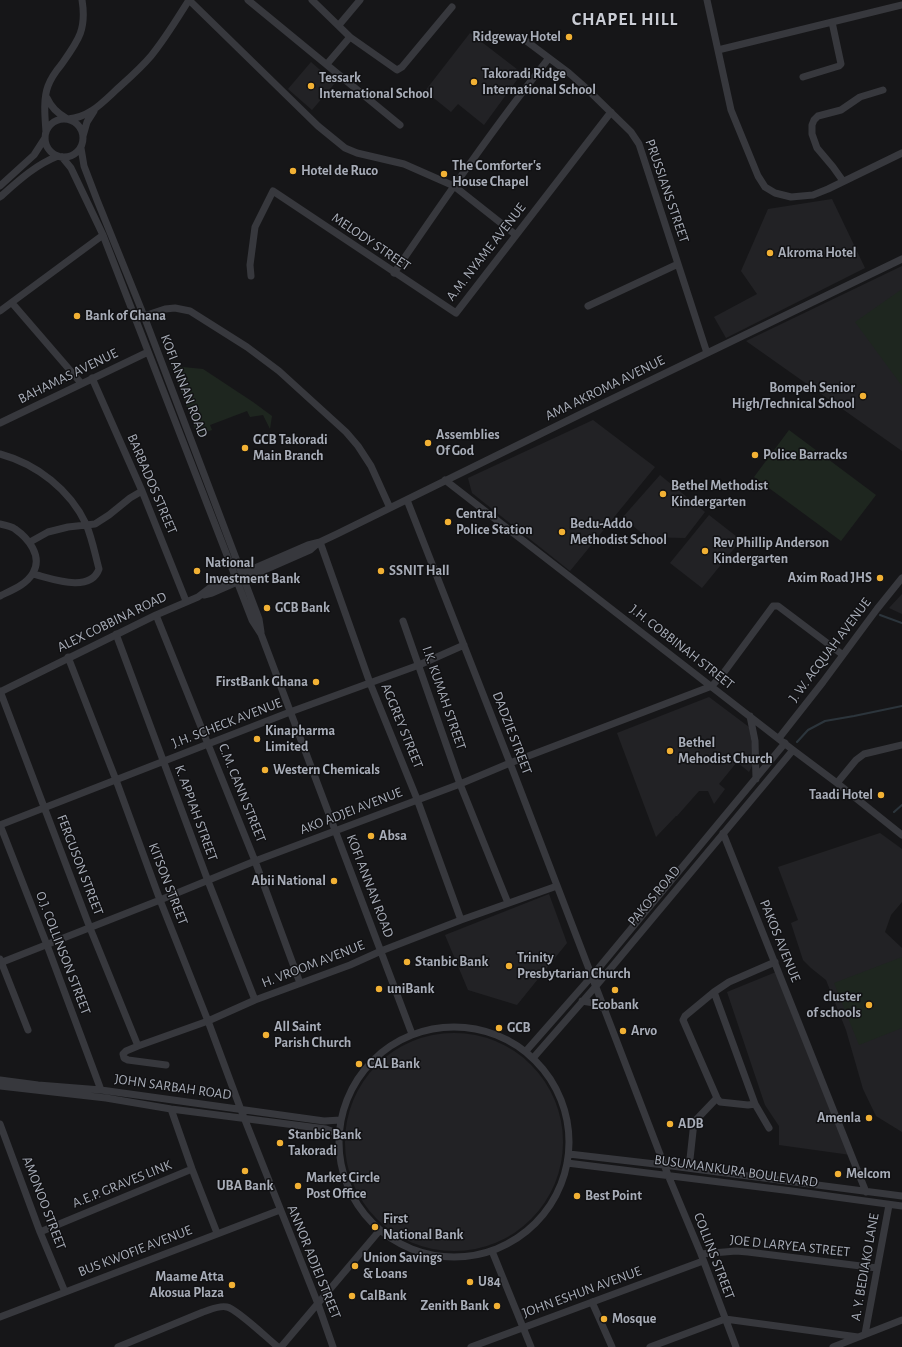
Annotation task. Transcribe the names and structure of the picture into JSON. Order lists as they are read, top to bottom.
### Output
{
  "streets": {
    "street": [
      "PRUSSIANS STREET",
      "MELODY STREET",
      "A.M. NYAME AVENUE",
      "BAHAMAS AVENUE",
      "KOFI ANNAN ROAD",
      "AMA AKROMA AVENUE",
      "BARBADOS STREET",
      "ALEX COBBINA ROAD",
      "J.H. COBBINAH STREET",
      "J. W. ACQUAH AVENUE",
      "I.K. KUMAH STREET",
      "J.H. SCHECK AVENUE",
      "AGGREY STREET",
      "DADZIE STREET",
      "C.M. CANN STREET",
      "AKO ADJEI AVENUE",
      "K. APPIAH STREET",
      "FERGUSON STREET",
      "KITSON STREET",
      "PAKOS ROAD",
      "PAKOS AVENUE",
      "O.J. COLLINSON STREET",
      "H. VROOM AVENUE",
      "JOHN SARBAH ROAD",
      "BUSUMANKURA BOULEVARD",
      "A.E.P. GRAVES LINK",
      "AMONOO STREET",
      "JOE D LARYEA STREET",
      "BUS KWOFIE AVENUE",
      "COLLINS STREET",
      "ANNOR ADJEI STREET",
      "A. Y. BEDIAKO LANE",
      "JOHN ESHUN AVENUE"
    ]
  },
  "crossings": [
    ["PRUSSIANS STREET", "A.M. NYAME AVENUE"],
    ["PRUSSIANS STREET", "AMA AKROMA AVENUE"],
    ["MELODY STREET", "A.M. NYAME AVENUE"],
    ["BAHAMAS AVENUE", "KOFI ANNAN ROAD"],
    ["BAHAMAS AVENUE", "BARBADOS STREET"],
    ["KOFI ANNAN ROAD", "AMA AKROMA AVENUE"],
    ["KOFI ANNAN ROAD", "ALEX COBBINA ROAD"],
    ["KOFI ANNAN ROAD", "J.H. SCHECK AVENUE"],
    ["KOFI ANNAN ROAD", "AKO ADJEI AVENUE"],
    ["KOFI ANNAN ROAD", "H. VROOM AVENUE"],
    ["AMA AKROMA AVENUE", "ALEX COBBINA ROAD"],
    ["AMA AKROMA AVENUE", "J.H. COBBINAH STREET"],
    ["AMA AKROMA AVENUE", "AGGREY STREET"],
    ["AMA AKROMA AVENUE", "DADZIE STREET"],
    ["BARBADOS STREET", "ALEX COBBINA ROAD"],
    ["ALEX COBBINA ROAD", "C.M. CANN STREET"],
    ["ALEX COBBINA ROAD", "K. APPIAH STREET"],
    ["ALEX COBBINA ROAD", "FERGUSON STREET"],
    ["ALEX COBBINA ROAD", "KITSON STREET"],
    ["J.H. COBBINAH STREET", "J. W. ACQUAH AVENUE"],
    ["J.H. COBBINAH STREET", "AKO ADJEI AVENUE"],
    ["J.H. COBBINAH STREET", "PAKOS ROAD"],
    ["I.K. KUMAH STREET", "J.H. SCHECK AVENUE"],
    ["I.K. KUMAH STREET", "AKO ADJEI AVENUE"],
    ["I.K. KUMAH STREET", "H. VROOM AVENUE"],
    ["J.H. SCHECK AVENUE", "AGGREY STREET"],
    ["J.H. SCHECK AVENUE", "DADZIE STREET"],
    ["J.H. SCHECK AVENUE", "C.M. CANN STREET"],
    ["J.H. SCHECK AVENUE", "K. APPIAH STREET"],
    ["J.H. SCHECK AVENUE", "FERGUSON STREET"],
    ["J.H. SCHECK AVENUE", "KITSON STREET"],
    ["J.H. SCHECK AVENUE", "O.J. COLLINSON STREET"],
    ["AGGREY STREET", "AKO ADJEI AVENUE"],
    ["AGGREY STREET", "H. VROOM AVENUE"],
    ["DADZIE STREET", "AKO ADJEI AVENUE"],
    ["DADZIE STREET", "PAKOS ROAD"],
    ["DADZIE STREET", "H. VROOM AVENUE"],
    ["C.M. CANN STREET", "AKO ADJEI AVENUE"],
    ["C.M. CANN STREET", "H. VROOM AVENUE"],
    ["AKO ADJEI AVENUE", "K. APPIAH STREET"],
    ["AKO ADJEI AVENUE", "FERGUSON STREET"],
    ["AKO ADJEI AVENUE", "KITSON STREET"],
    ["AKO ADJEI AVENUE", "O.J. COLLINSON STREET"],
    ["K. APPIAH STREET", "H. VROOM AVENUE"],
    ["FERGUSON STREET", "H. VROOM AVENUE"],
    ["KITSON STREET", "H. VROOM AVENUE"],
    ["KITSON STREET", "JOHN SARBAH ROAD"],
    ["KITSON STREET", "ANNOR ADJEI STREET"],
    ["PAKOS ROAD", "PAKOS AVENUE"],
    ["PAKOS AVENUE", "BUSUMANKURA BOULEVARD"],
    ["O.J. COLLINSON STREET", "JOHN SARBAH ROAD"],
    ["JOHN SARBAH ROAD", "ANNOR ADJEI STREET"],
    ["BUSUMANKURA BOULEVARD", "COLLINS STREET"],
    ["BUSUMANKURA BOULEVARD", "A. Y. BEDIAKO LANE"],
    ["A.E.P. GRAVES LINK", "AMONOO STREET"],
    ["AMONOO STREET", "BUS KWOFIE AVENUE"],
    ["JOE D LARYEA STREET", "COLLINS STREET"],
    ["JOE D LARYEA STREET", "A. Y. BEDIAKO LANE"],
    ["JOE D LARYEA STREET", "JOHN ESHUN AVENUE"],
    ["BUS KWOFIE AVENUE", "ANNOR ADJEI STREET"],
    ["COLLINS STREET", "JOHN ESHUN AVENUE"]
  ],
  "districts": ["CHAPEL HILL"],
  "places": [
    "Ridgeway Hotel",
    "Takoradi Ridge International School",
    "Tessark International School",
    "Hotel de Ruco",
    "The Comforter's House Chapel",
    "Akroma Hotel",
    "Bank of Ghana",
    "Bompeh Senior High/Technical School",
    "Assemblies Of God",
    "GCB Takoradi Main Branch",
    "Police Barracks",
    "Bethel Methodist Kindergarten",
    "Central Police Station",
    "Bedu-Addo Methodist School",
    "Rev Phillip Anderson Kindergarten",
    "National Investment Bank",
    "SSNIT Hall",
    "Axim Road JHS",
    "GCB Bank",
    "FirstBank Ghana",
    "Kinapharma Limited",
    "Bethel Mehodist Church",
    "Western Chemicals",
    "Taadi Hotel",
    "Absa",
    "Abii National",
    "Stanbic Bank",
    "Trinity Presbytarian Church",
    "uniBank",
    "Ecobank",
    "cluster of schools",
    "GCB",
    "Arvo",
    "All Saint Parish Church",
    "CAL Bank",
    "Amenla",
    "ADB",
    "Stanbic Bank Takoradi",
    "UBA Bank",
    "Melcom",
    "Market Circle Post Office",
    "Best Point",
    "First National Bank",
    "Union Savings & Loans",
    "U84",
    "Maame Atta Akosua Plaza",
    "CalBank",
    "Zenith Bank",
    "Mosque"
  ]
}
